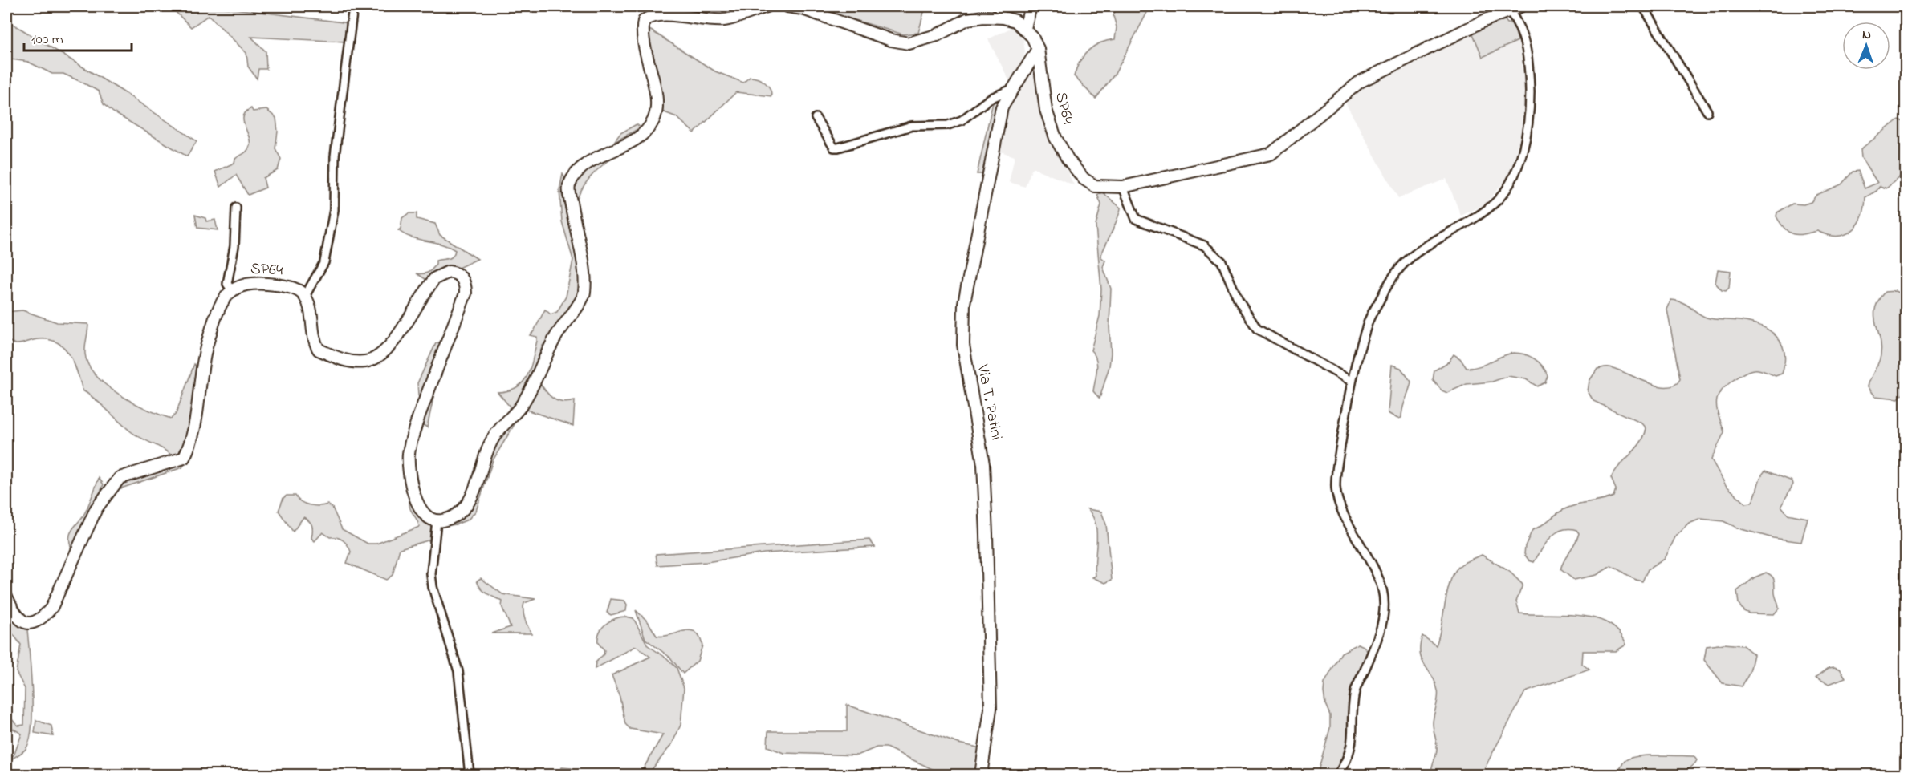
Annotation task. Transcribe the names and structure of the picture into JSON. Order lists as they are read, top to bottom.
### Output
{
  "streets": {
    "street": ["SP64", "Via T. Patini"]
  },
  "crossings": [
    ["SP64", "Via T. Patini"]
  ],
  "scale_bar": "100 m",
  "north": "top"
}
